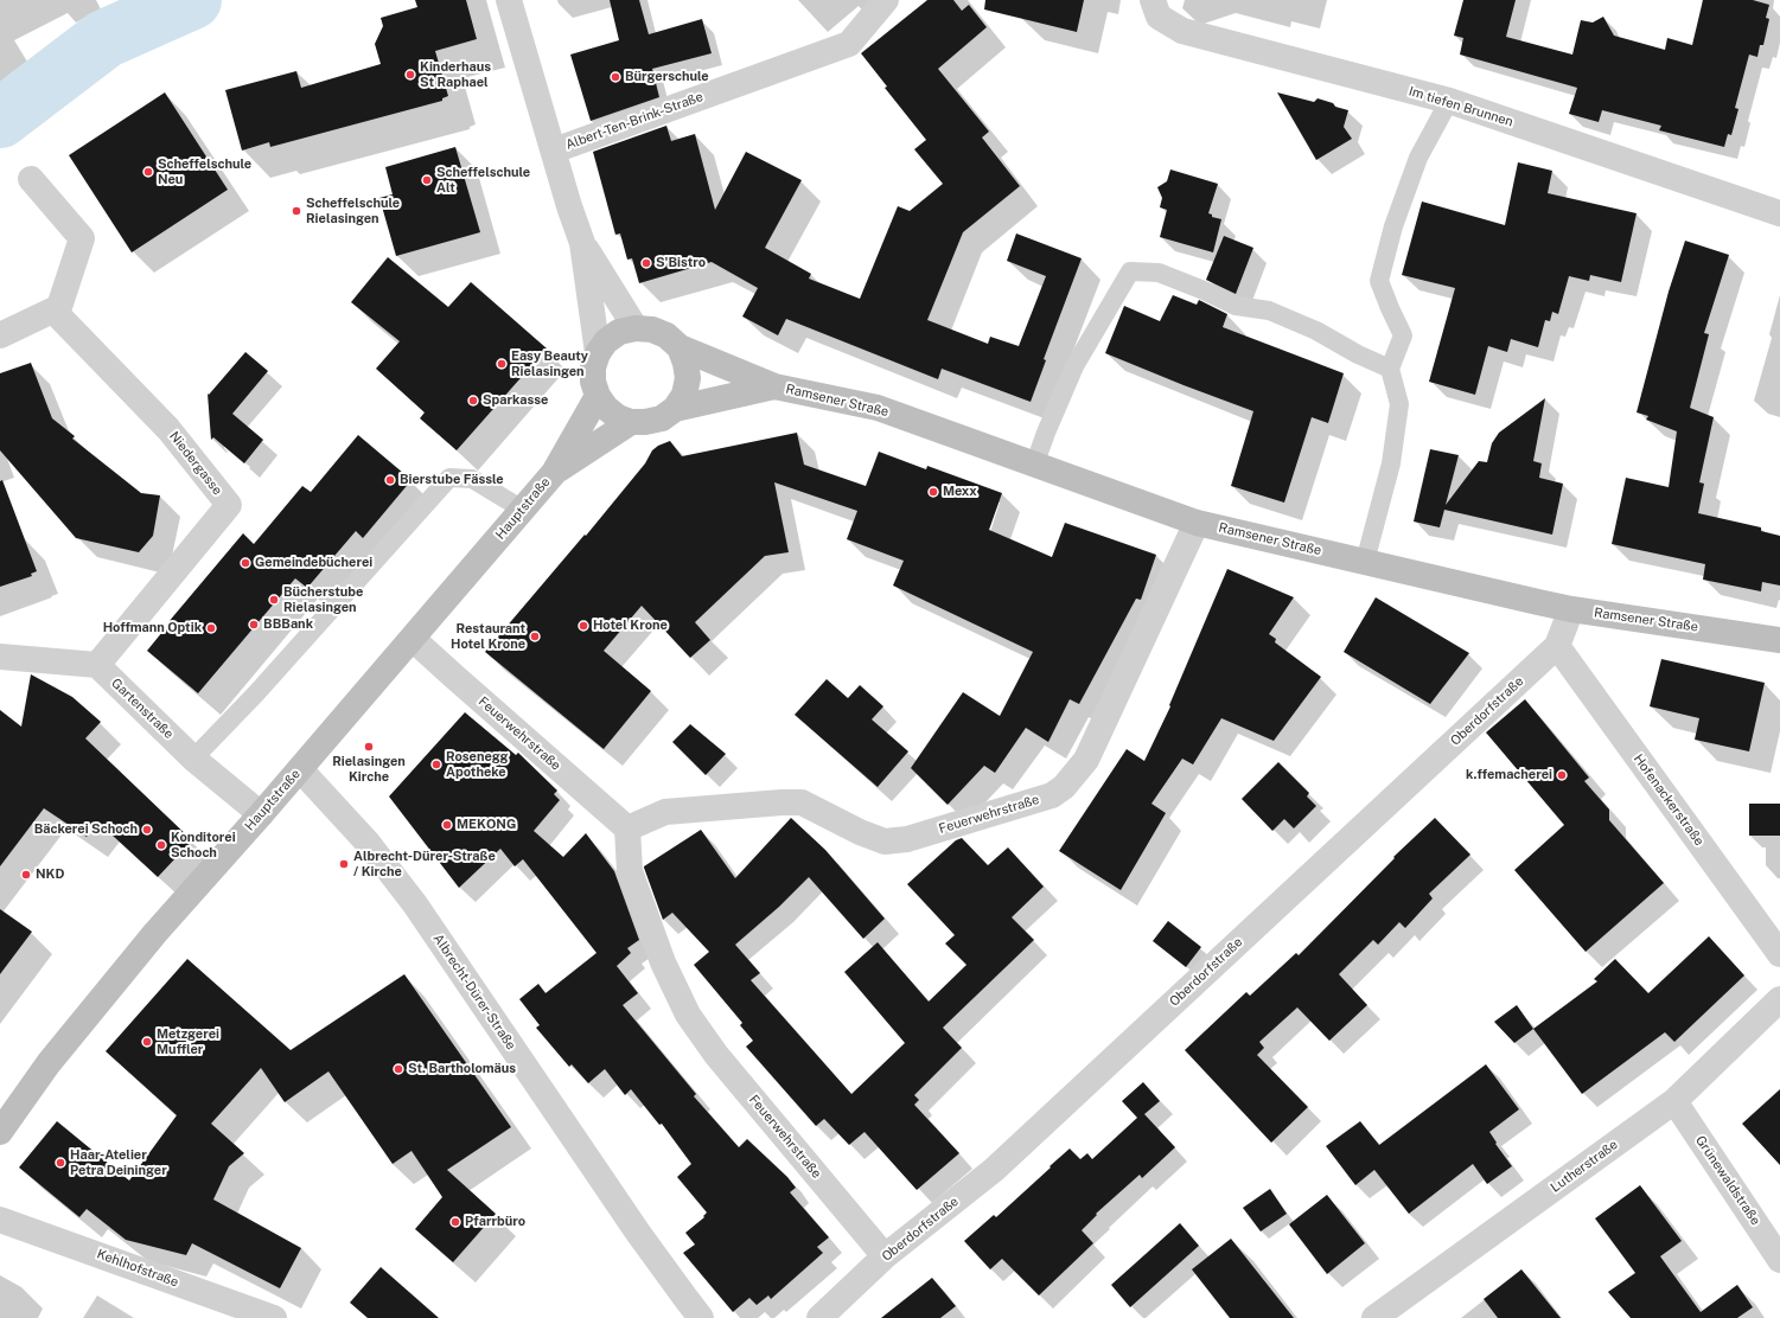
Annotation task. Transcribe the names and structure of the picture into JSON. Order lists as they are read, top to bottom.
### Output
{
  "streets": {
    "main road": ["Ramsener Straße", "Hauptstraße"],
    "street": [
      "Im tiefen Brunnen",
      "Albert-Ten-Brink-Straße",
      "Niedergasse",
      "Gartenstraße",
      "Oberdorfstraße",
      "Feuerwehrstraße",
      "Hofenackerstraße",
      "Albrecht-Dürer-Straße",
      "Lutherstraße",
      "Grünewaldstraße",
      "Kehlhofstraße"
    ]
  },
  "crossings": [
    ["Albert-Ten-Brink-Straße", "Ramsener Straße"],
    ["Ramsener Straße", "Oberdorfstraße"],
    ["Ramsener Straße", "Feuerwehrstraße"],
    ["Niedergasse", "Gartenstraße"],
    ["Hauptstraße", "Gartenstraße"],
    ["Hauptstraße", "Feuerwehrstraße"],
    ["Hauptstraße", "Albrecht-Dürer-Straße"],
    ["Oberdorfstraße", "Feuerwehrstraße"],
    ["Oberdorfstraße", "Hofenackerstraße"],
    ["Lutherstraße", "Grünewaldstraße"]
  ],
  "places": [
    "Kinderhaus St Raphael",
    "Bürgerschule",
    "Scheffelschule Neu",
    "Scheffelschule Alt",
    "Scheffelschule Rielasingen",
    "S'Bistro",
    "Easy Beauty Rielasingen",
    "Sparkasse",
    "Bierstube Fässle",
    "Mexx",
    "Gemeindebücherei",
    "Bücherstube Rielasingen",
    "BBBank",
    "Hotel Krone",
    "Hoffmann Optik",
    "Restaurant Hotel Krone",
    "Rielasingen Kirche",
    "Rosenegg Apotheke",
    "k.ffemacherei",
    "MEKONG",
    "Bäckerei Schoch",
    "Konditorei Schoch",
    "Albrecht-Dürer-Straße / Kirche",
    "NKD",
    "Metzgerei Muffler",
    "St. Bartholomäus",
    "Haar-Atelier Petra Deininger",
    "Pfarrbüro"
  ]
}
